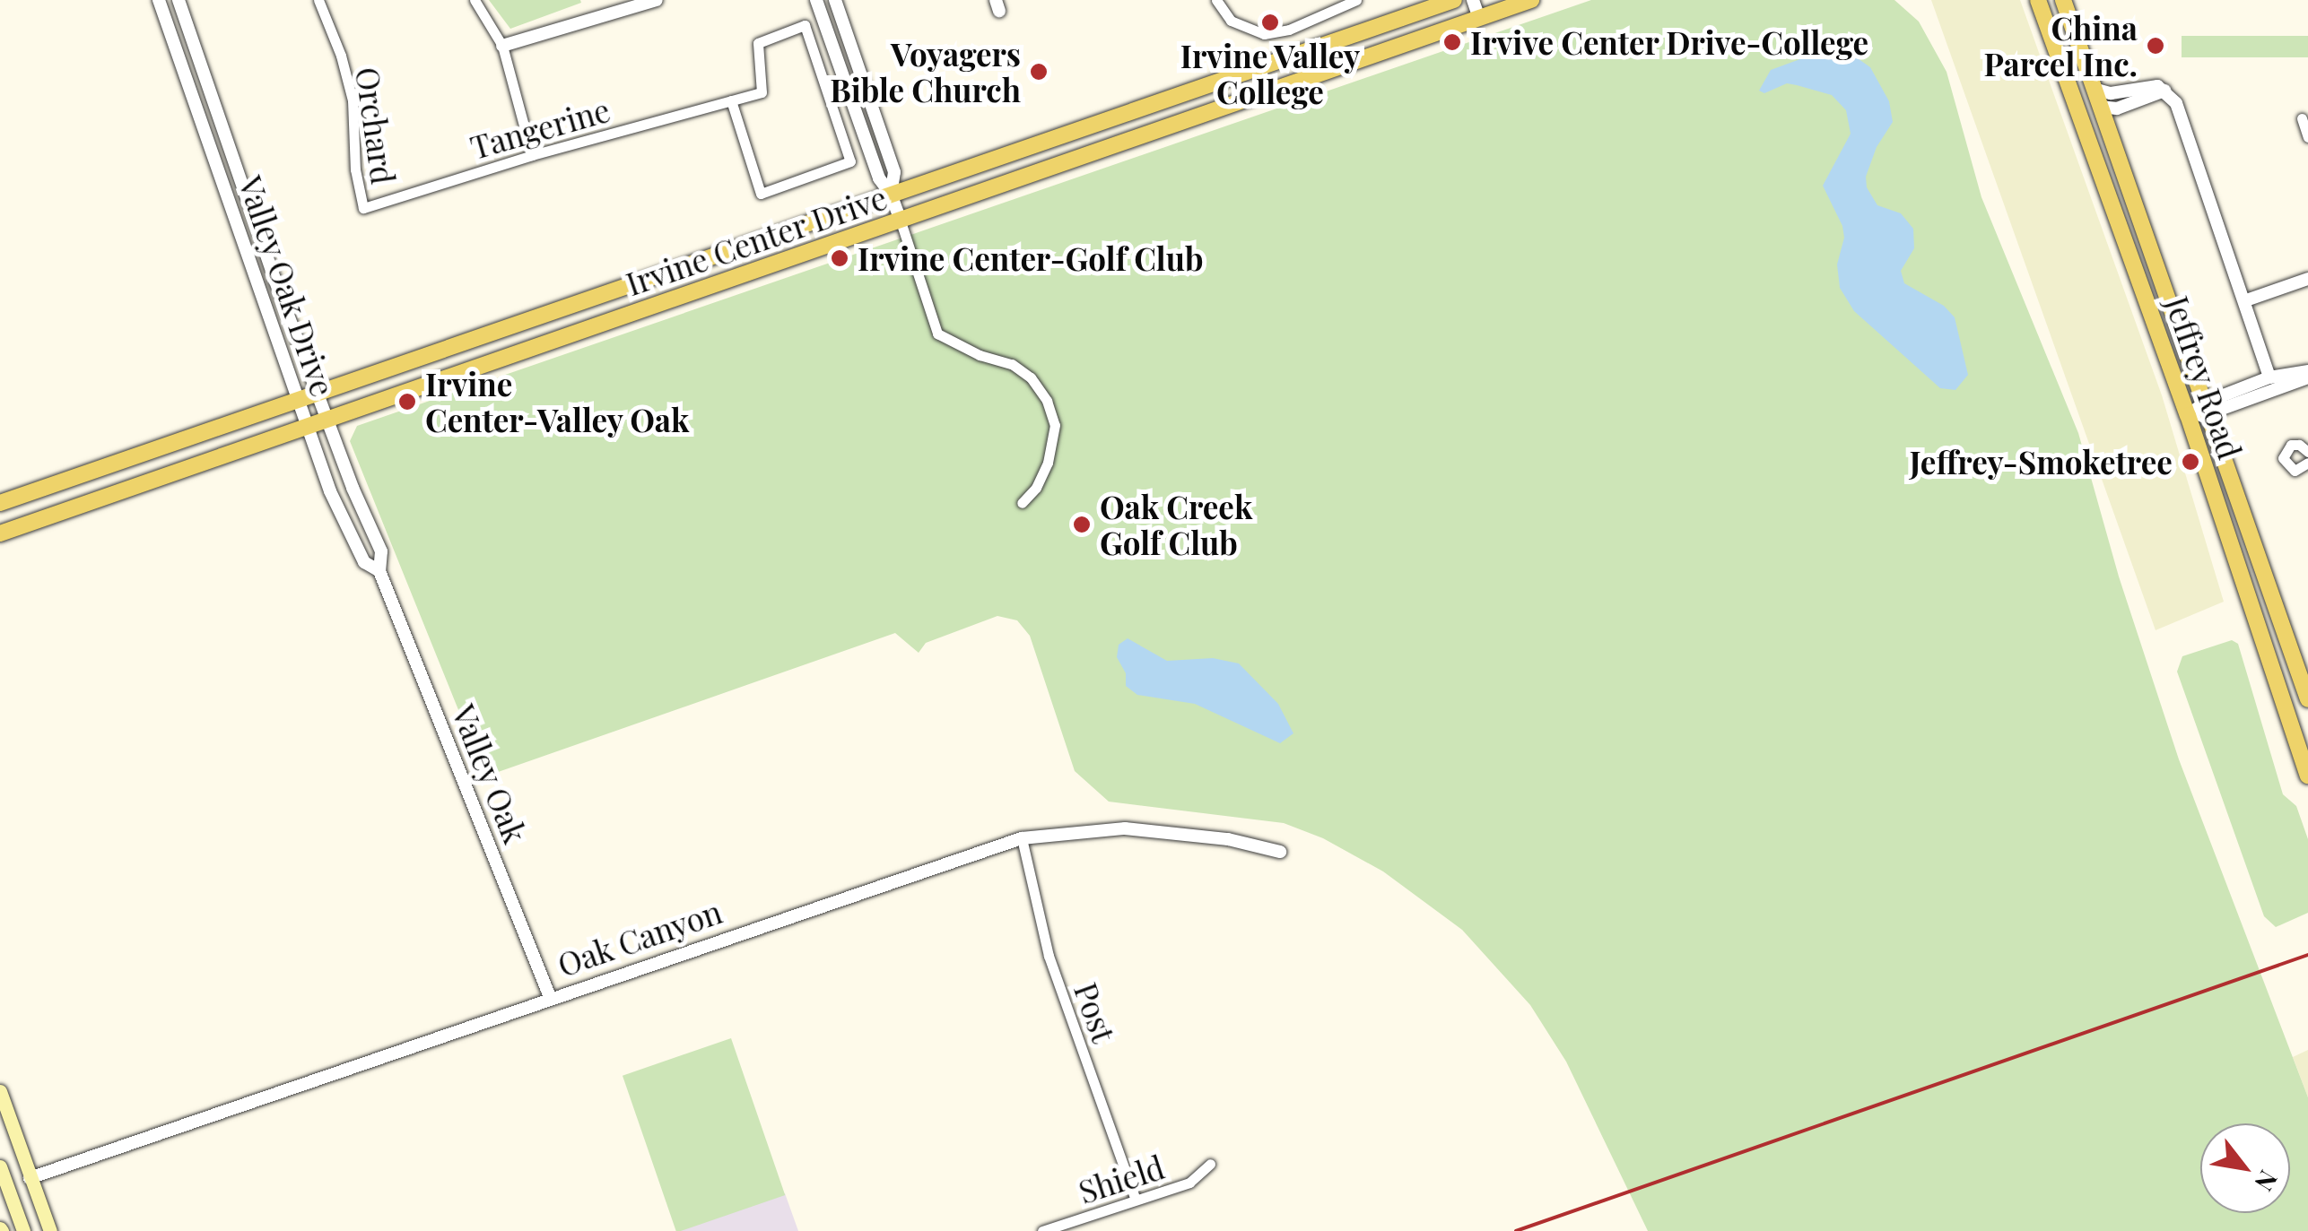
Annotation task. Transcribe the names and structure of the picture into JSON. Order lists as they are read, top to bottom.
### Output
{
  "streets": {
    "main road": ["Irvine Center Drive", "Jeffrey Road"],
    "street": [
      "Orchard",
      "Tangerine",
      "Valley Oak Drive",
      "Valley Oak",
      "Oak Canyon",
      "Post",
      "Shield"
    ]
  },
  "crossings": [
    ["Orchard", "Tangerine"],
    ["Irvine Center Drive", "Valley Oak Drive"],
    ["Irvine Center Drive", "Valley Oak"],
    ["Valley Oak Drive", "Valley Oak"],
    ["Valley Oak", "Oak Canyon"],
    ["Oak Canyon", "Post"],
    ["Post", "Shield"]
  ],
  "places": [
    "Irvine Valley College",
    "Irvive Center Drive-College",
    "China Parcel Inc.",
    "Voyagers Bible Church",
    "Irvine Center-Golf Club",
    "Irvine Center-Valley Oak",
    "Jeffrey-Smoketree",
    "Oak Creek Golf Club"
  ],
  "north": "bottom right"
}
